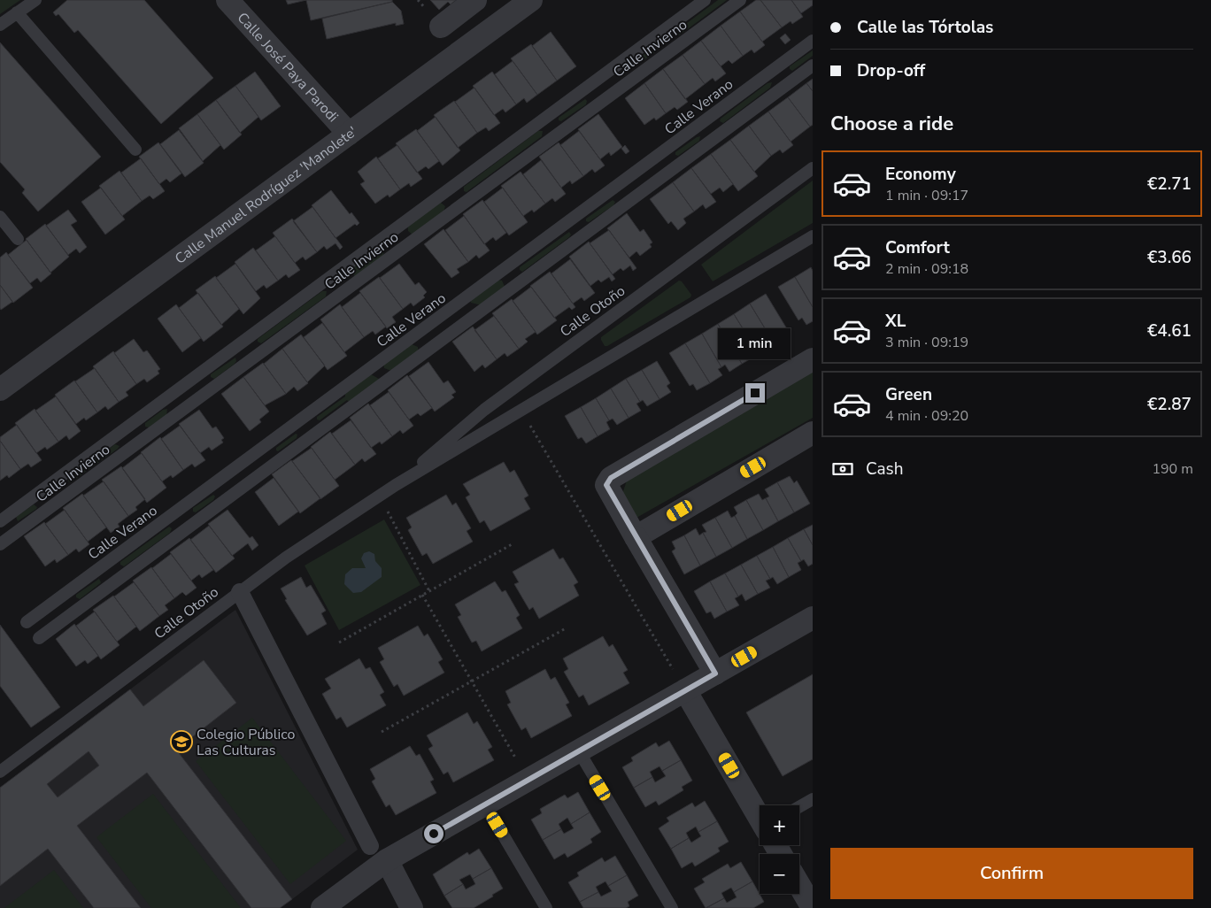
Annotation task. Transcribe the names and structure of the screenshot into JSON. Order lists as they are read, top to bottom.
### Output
{
  "streets": {
    "street": ["Calle José Paya Parodi", "Calle Manuel Rodríguez 'Manolete'"],
    "lane": ["Calle Invierno", "Calle Verano", "Calle Otoño"]
  },
  "crossings": [
    ["Calle José Paya Parodi", "Calle Manuel Rodríguez 'Manolete'"]
  ],
  "places": {
    "school or university": ["Colegio Público Las Culturas"]
  },
  "page": {
    "banner": ["Calle las Tórtolas", "Drop-off"],
    "heading": "Choose a ride",
    "list": [
      {
        "name": "Economy",
        "note": "1 min · 09:17",
        "value": "€2.71"
      },
      {
        "name": "Comfort",
        "note": "2 min · 09:18",
        "value": "€3.66"
      },
      {
        "name": "XL",
        "note": "3 min · 09:19",
        "value": "€4.61"
      },
      {
        "name": "Green",
        "note": "4 min · 09:20",
        "value": "€2.87"
      }
    ],
    "bubble": "1 min",
    "pay": ["Cash", "190 m"],
    "map_buttons": ["+", "−"],
    "buttons": "Confirm"
  }
}
